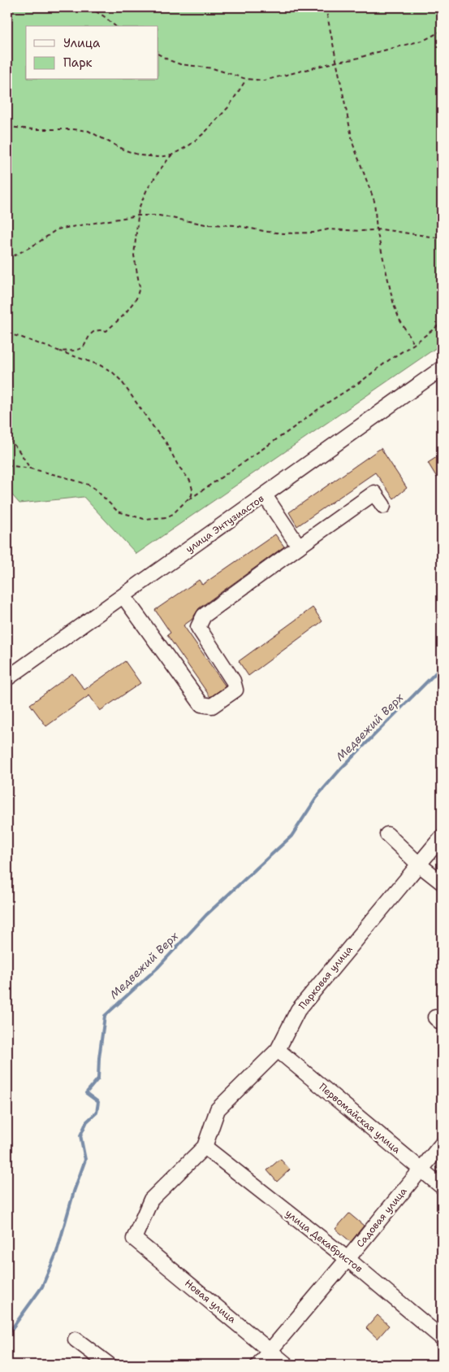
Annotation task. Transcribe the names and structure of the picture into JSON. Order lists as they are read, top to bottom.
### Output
{
  "streets": {
    "street": [
      "улица Энтузиастов",
      "Парковая улица",
      "Первомайская улица",
      "Садовая улица",
      "улица Декабристов",
      "Новая улица"
    ]
  },
  "crossings": [
    ["Парковая улица", "Первомайская улица"],
    ["Парковая улица", "улица Декабристов"],
    ["Парковая улица", "Новая улица"],
    ["Первомайская улица", "Садовая улица"],
    ["Садовая улица", "улица Декабристов"],
    ["Садовая улица", "Новая улица"]
  ],
  "water": ["Медвежий Верх"],
  "legend": ["Улица", "Парк"]
}
